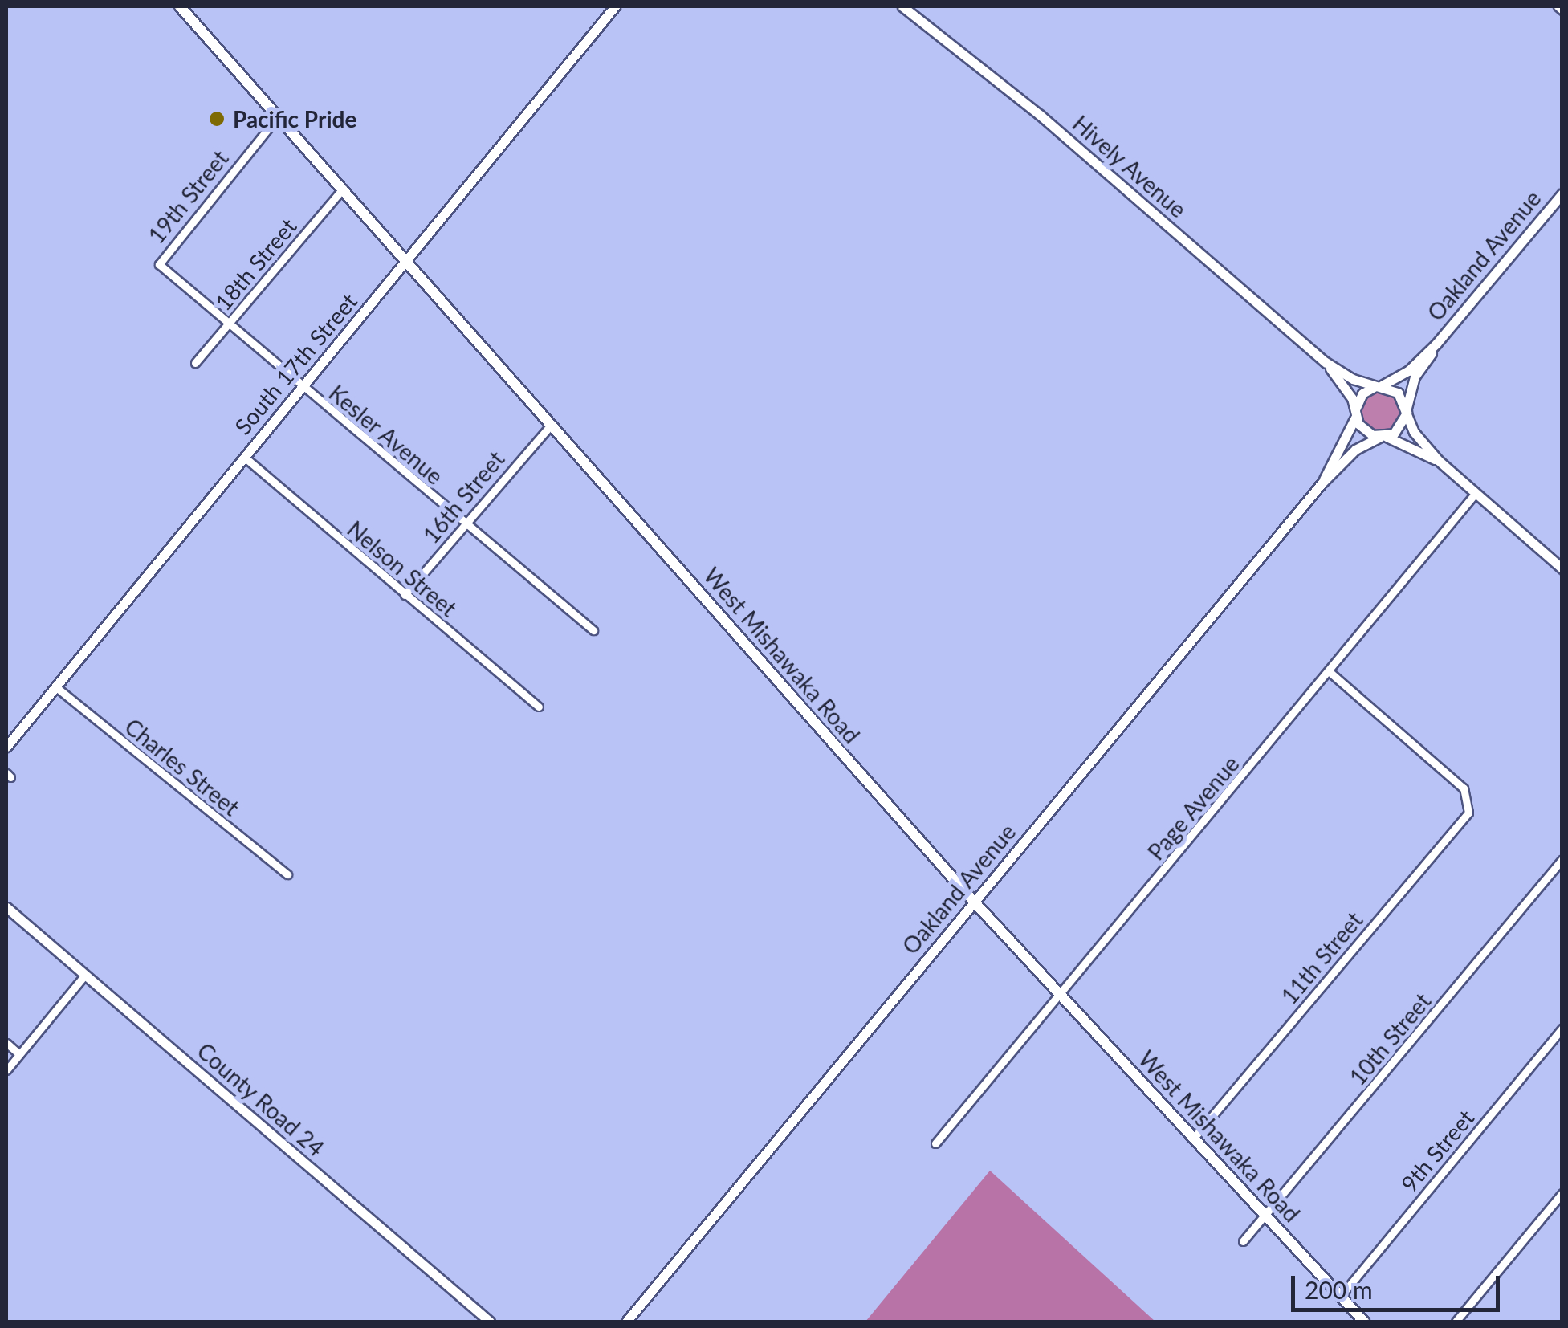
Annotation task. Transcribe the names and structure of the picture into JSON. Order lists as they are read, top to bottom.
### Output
{
  "streets": {
    "main road": ["West Mishawaka Road"],
    "street": [
      "Hively Avenue",
      "19th Street",
      "Oakland Avenue",
      "18th Street",
      "South 17th Street",
      "Kesler Avenue",
      "16th Street",
      "Nelson Street",
      "Charles Street",
      "Page Avenue",
      "11th Street",
      "10th Street",
      "County Road 24",
      "9th Street"
    ]
  },
  "crossings": [
    ["Hively Avenue", "Oakland Avenue"],
    ["19th Street", "Kesler Avenue"],
    ["19th Street", "West Mishawaka Road"],
    ["Oakland Avenue", "West Mishawaka Road"],
    ["18th Street", "Kesler Avenue"],
    ["18th Street", "West Mishawaka Road"],
    ["South 17th Street", "Kesler Avenue"],
    ["South 17th Street", "Nelson Street"],
    ["South 17th Street", "West Mishawaka Road"],
    ["South 17th Street", "Charles Street"],
    ["Kesler Avenue", "16th Street"],
    ["16th Street", "Nelson Street"],
    ["16th Street", "West Mishawaka Road"],
    ["West Mishawaka Road", "Page Avenue"],
    ["West Mishawaka Road", "11th Street"],
    ["West Mishawaka Road", "10th Street"],
    ["West Mishawaka Road", "9th Street"],
    ["Page Avenue", "11th Street"]
  ],
  "places": ["Pacific Pride"],
  "scale_bar": "200 m"
}
